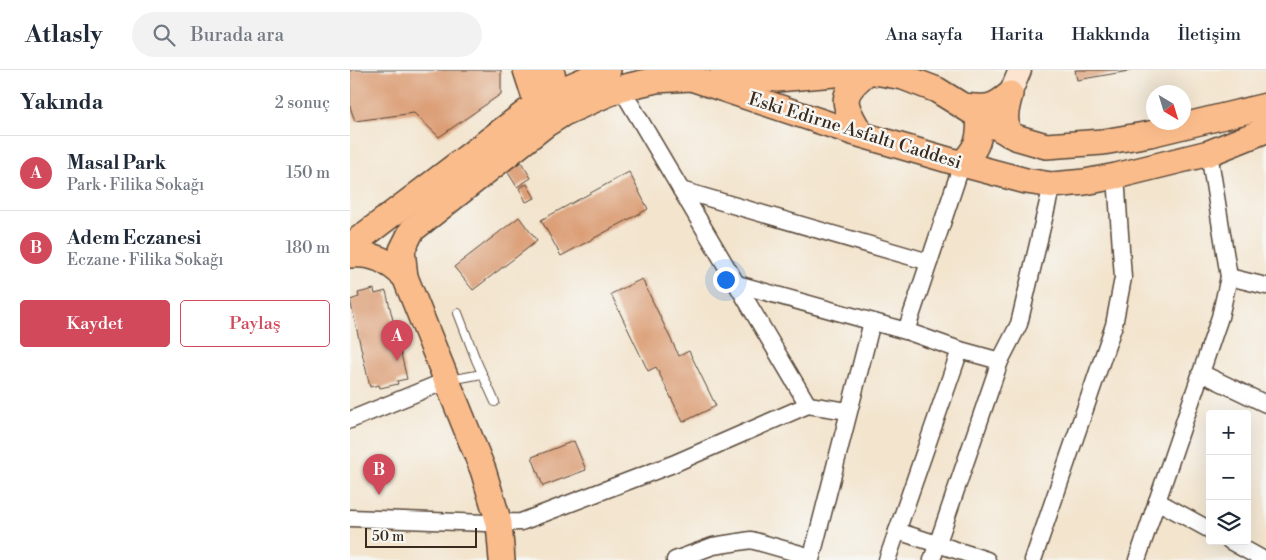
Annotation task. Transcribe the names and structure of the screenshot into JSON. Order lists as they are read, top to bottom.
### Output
{
  "streets": {
    "main road": ["Eski Edirne Asfaltı Caddesi"]
  },
  "scale_bar": "50 m",
  "north": "bottom right",
  "page": {
    "header": "Atlasly",
    "search": "Burada ara",
    "nav": [
      "Ana sayfa",
      "Harita",
      "Hakkında",
      "İletişim"
    ],
    "heading": ["Yakında", "2 sonuç"],
    "list": [
      {
        "mark": "A",
        "name": "Masal Park",
        "note": "Park · Filika Sokağı",
        "value": "150 m"
      },
      {
        "mark": "B",
        "name": "Adem Eczanesi",
        "note": "Eczane · Filika Sokağı",
        "value": "180 m"
      }
    ],
    "buttons": ["Kaydet", "Paylaş"],
    "pins": ["A", "B"],
    "map_buttons": ["+", "−"],
    "scale": "50 m"
  }
}
